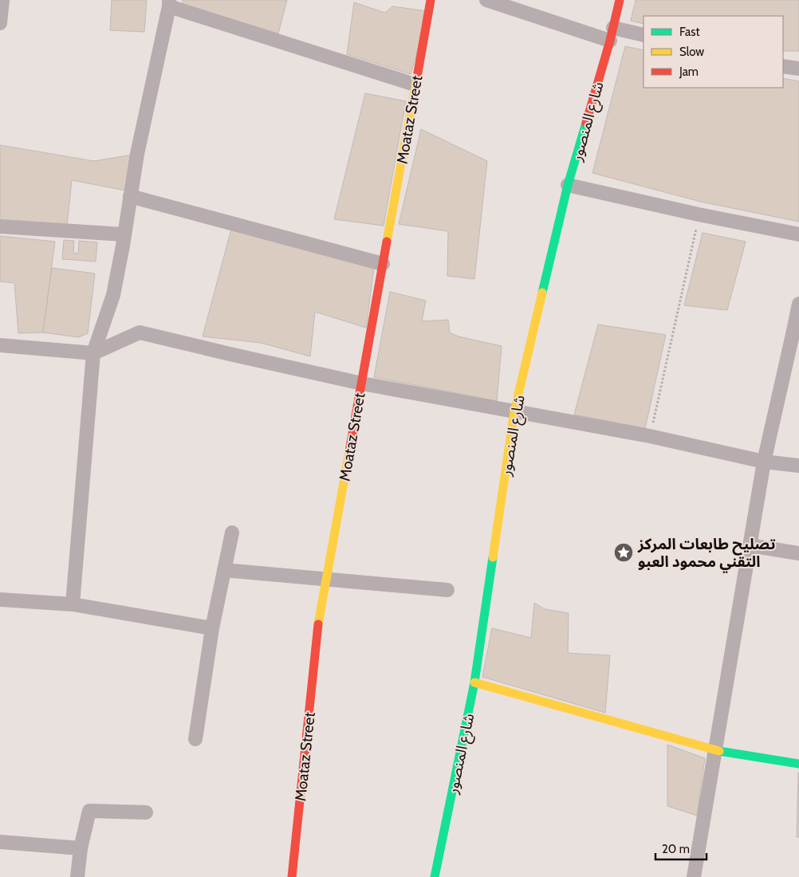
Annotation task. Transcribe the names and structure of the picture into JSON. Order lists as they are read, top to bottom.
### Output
{
  "streets": {
    "street": ["Moataz Street", "شارع المنصور"]
  },
  "places": {
    "place": ["تصليح طابعات المركز التقني محمود العبو"]
  },
  "legend": ["Fast", "Slow", "Jam"],
  "scale_bar": "20 m"
}
